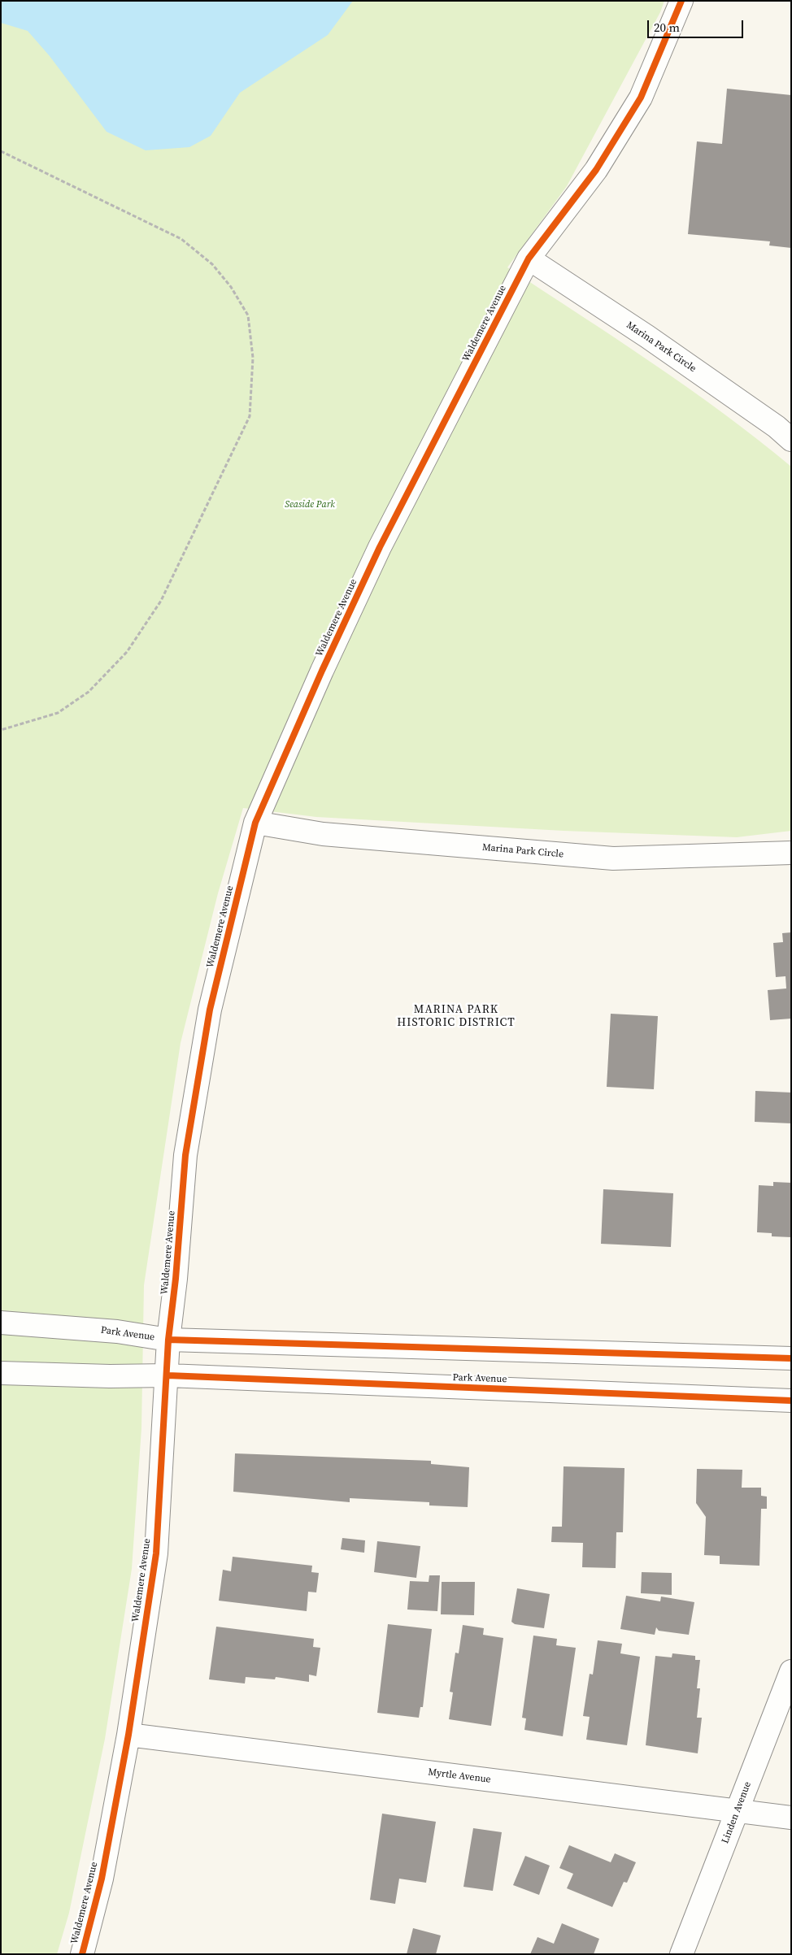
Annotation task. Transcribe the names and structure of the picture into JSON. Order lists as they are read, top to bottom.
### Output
{
  "streets": {
    "street": [
      "Waldemere Avenue",
      "Marina Park Circle",
      "Park Avenue",
      "Myrtle Avenue",
      "Linden Avenue"
    ]
  },
  "crossings": [
    ["Waldemere Avenue", "Marina Park Circle"],
    ["Waldemere Avenue", "Park Avenue"],
    ["Waldemere Avenue", "Myrtle Avenue"],
    ["Myrtle Avenue", "Linden Avenue"]
  ],
  "districts": ["MARINA PARK HISTORIC DISTRICT"],
  "parks": ["Seaside Park"],
  "scale_bar": "20 m"
}
